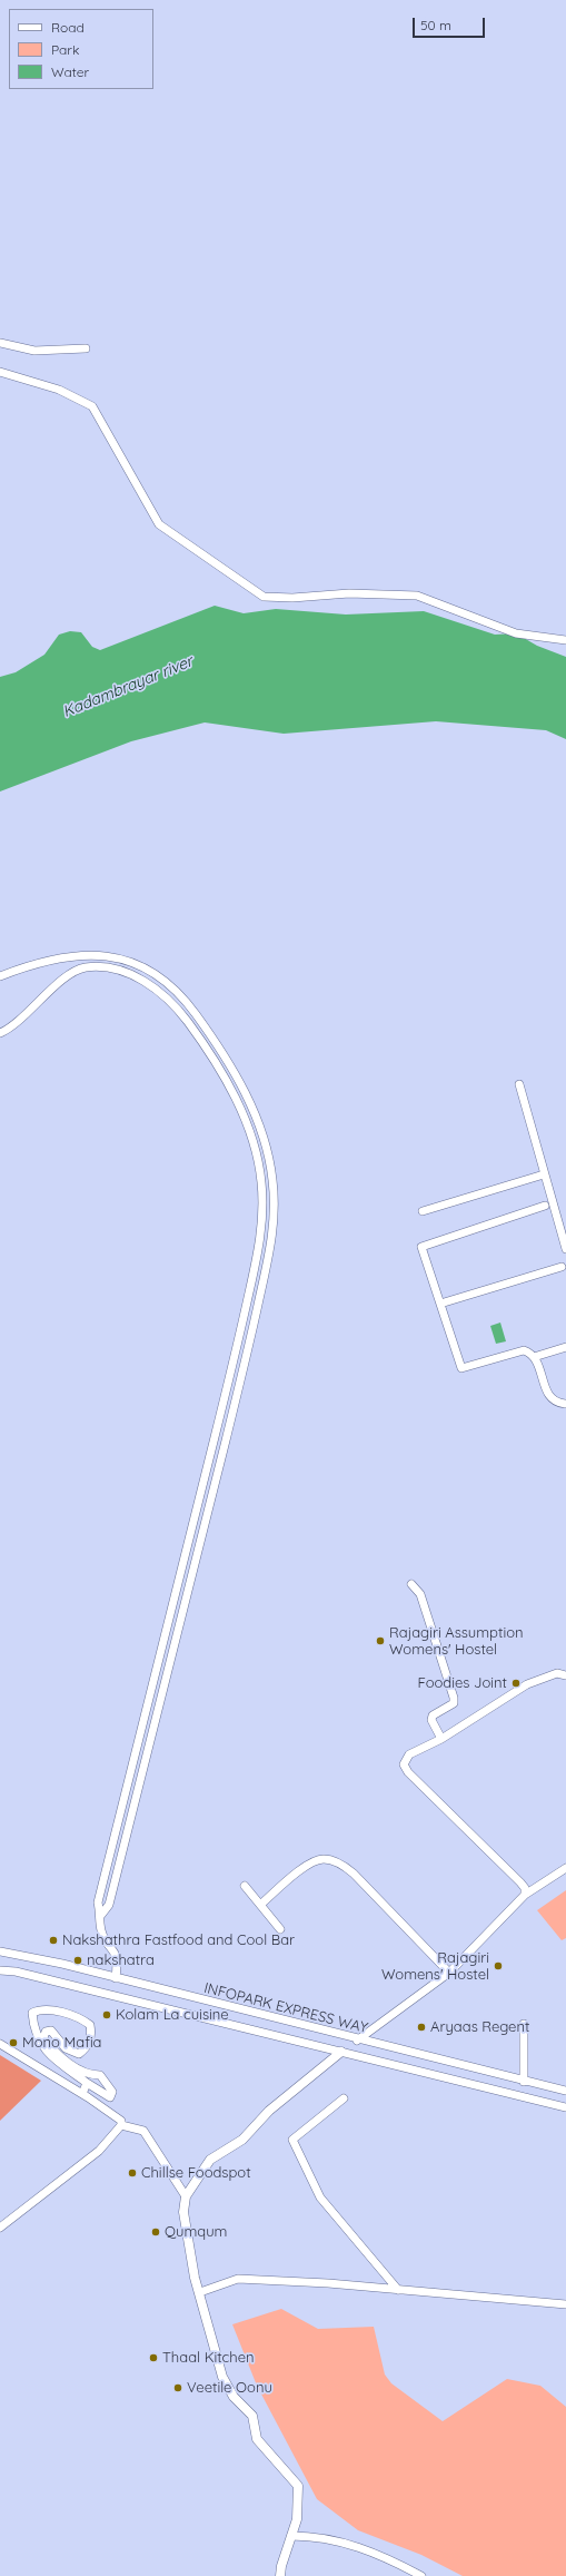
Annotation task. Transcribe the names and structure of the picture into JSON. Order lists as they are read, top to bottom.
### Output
{
  "streets": {
    "street": ["INFOPARK EXPRESS WAY"]
  },
  "water": ["Kadambrayar river"],
  "places": [
    "Rajagiri Assumption Womens' Hostel",
    "Foodies Joint",
    "Nakshathra Fastfood and Cool Bar",
    "nakshatra",
    "Rajagiri Womens' Hostel",
    "Kolam La cuisine",
    "Aryaas Regent",
    "Mono Mafia",
    "Chillse Foodspot",
    "Qumqum",
    "Thaal Kitchen",
    "Veetile Oonu"
  ],
  "legend": ["Road", "Park", "Water"],
  "scale_bar": "50 m"
}
